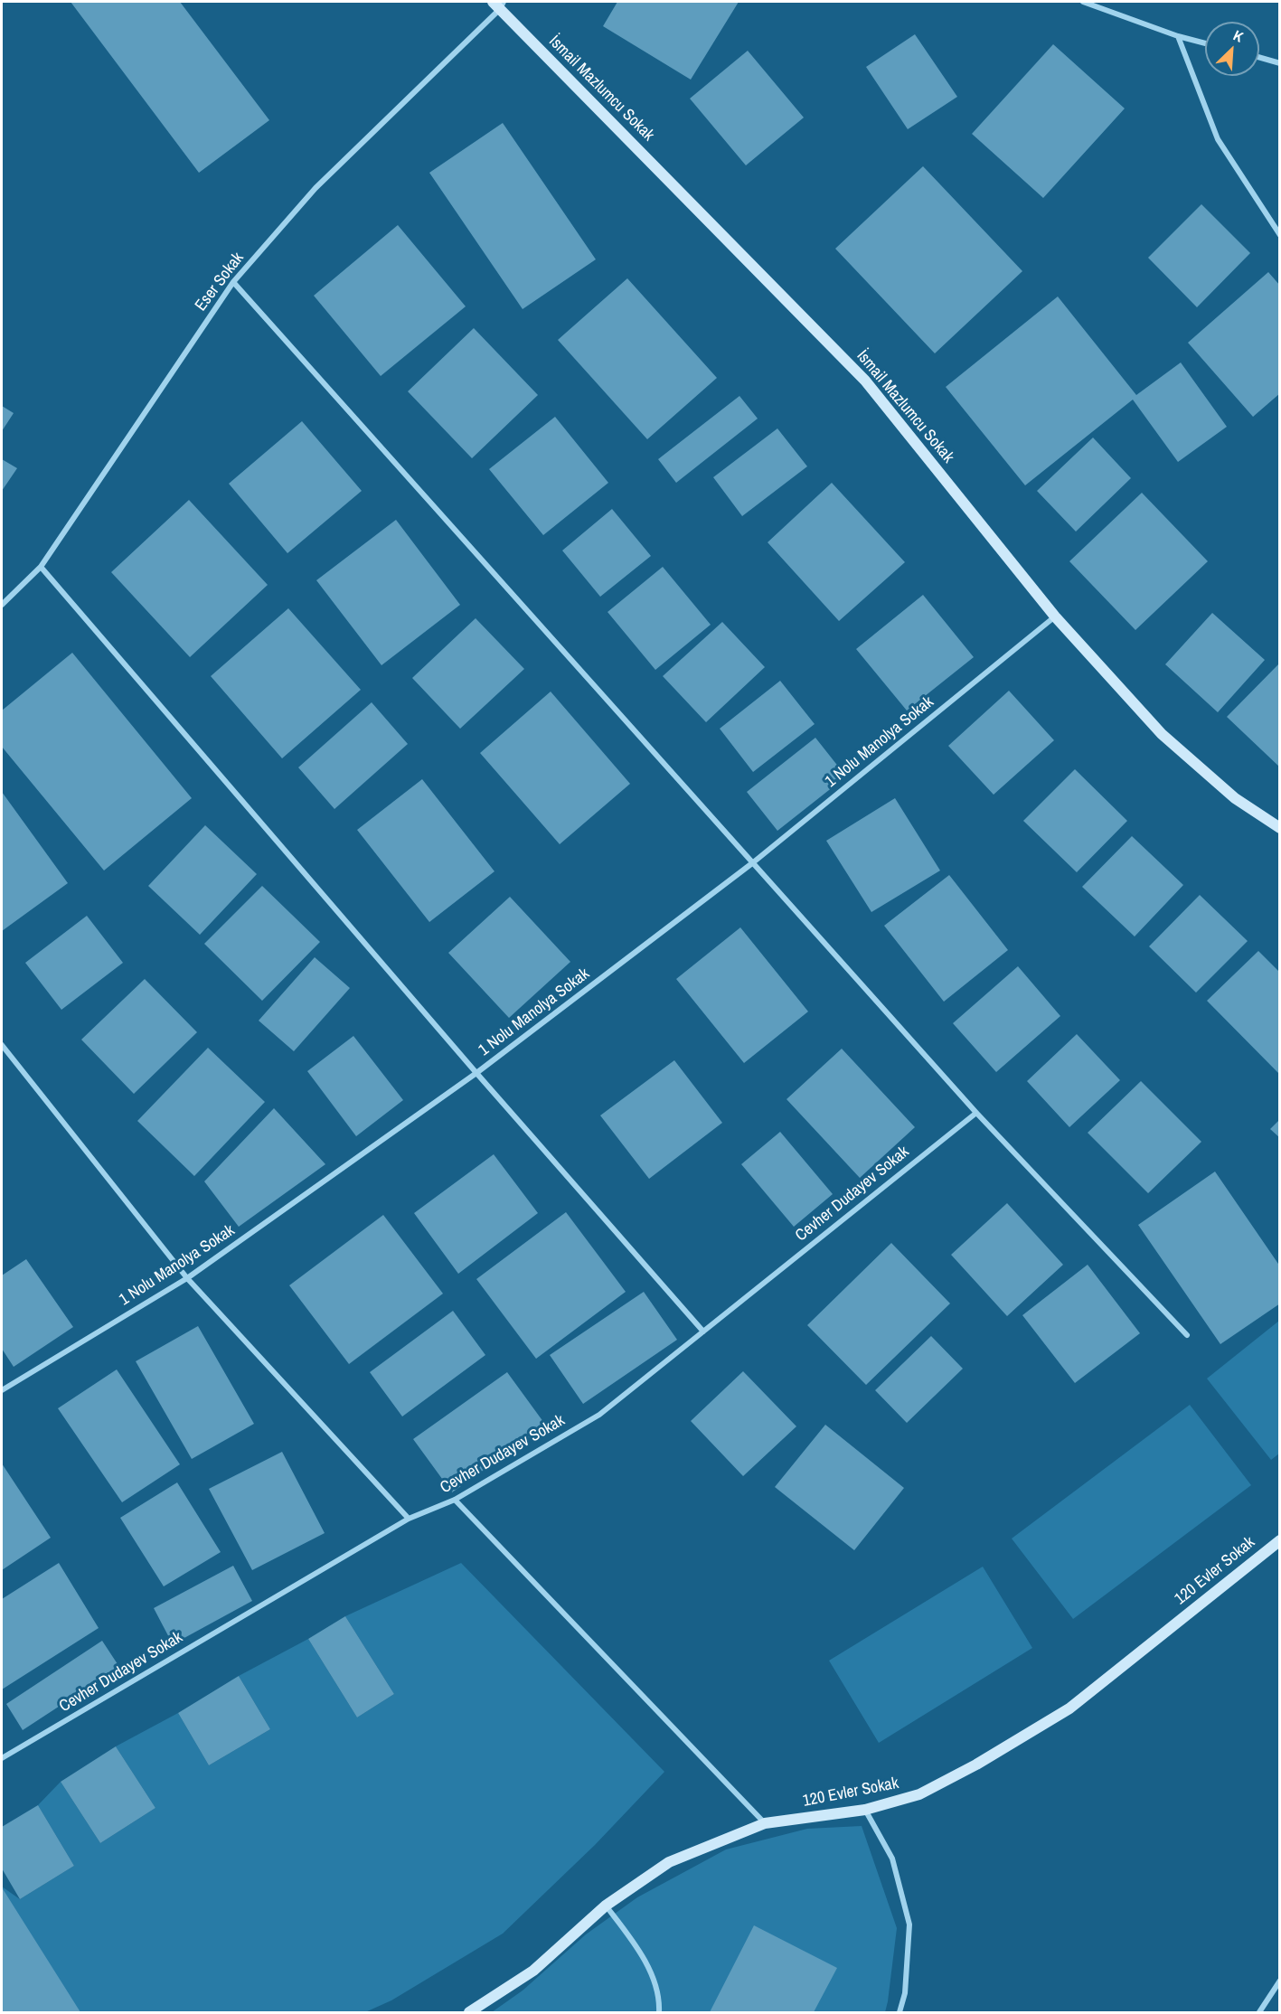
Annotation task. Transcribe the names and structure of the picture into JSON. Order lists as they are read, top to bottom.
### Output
{
  "streets": {
    "street": [
      "İsmail Mazlumcu Sokak",
      "Eser Sokak",
      "1 Nolu Manolya Sokak",
      "Cevher Dudayev Sokak",
      "120 Evler Sokak"
    ]
  },
  "crossings": [
    ["İsmail Mazlumcu Sokak", "Eser Sokak"],
    ["İsmail Mazlumcu Sokak", "1 Nolu Manolya Sokak"]
  ],
  "north": "top right"
}
